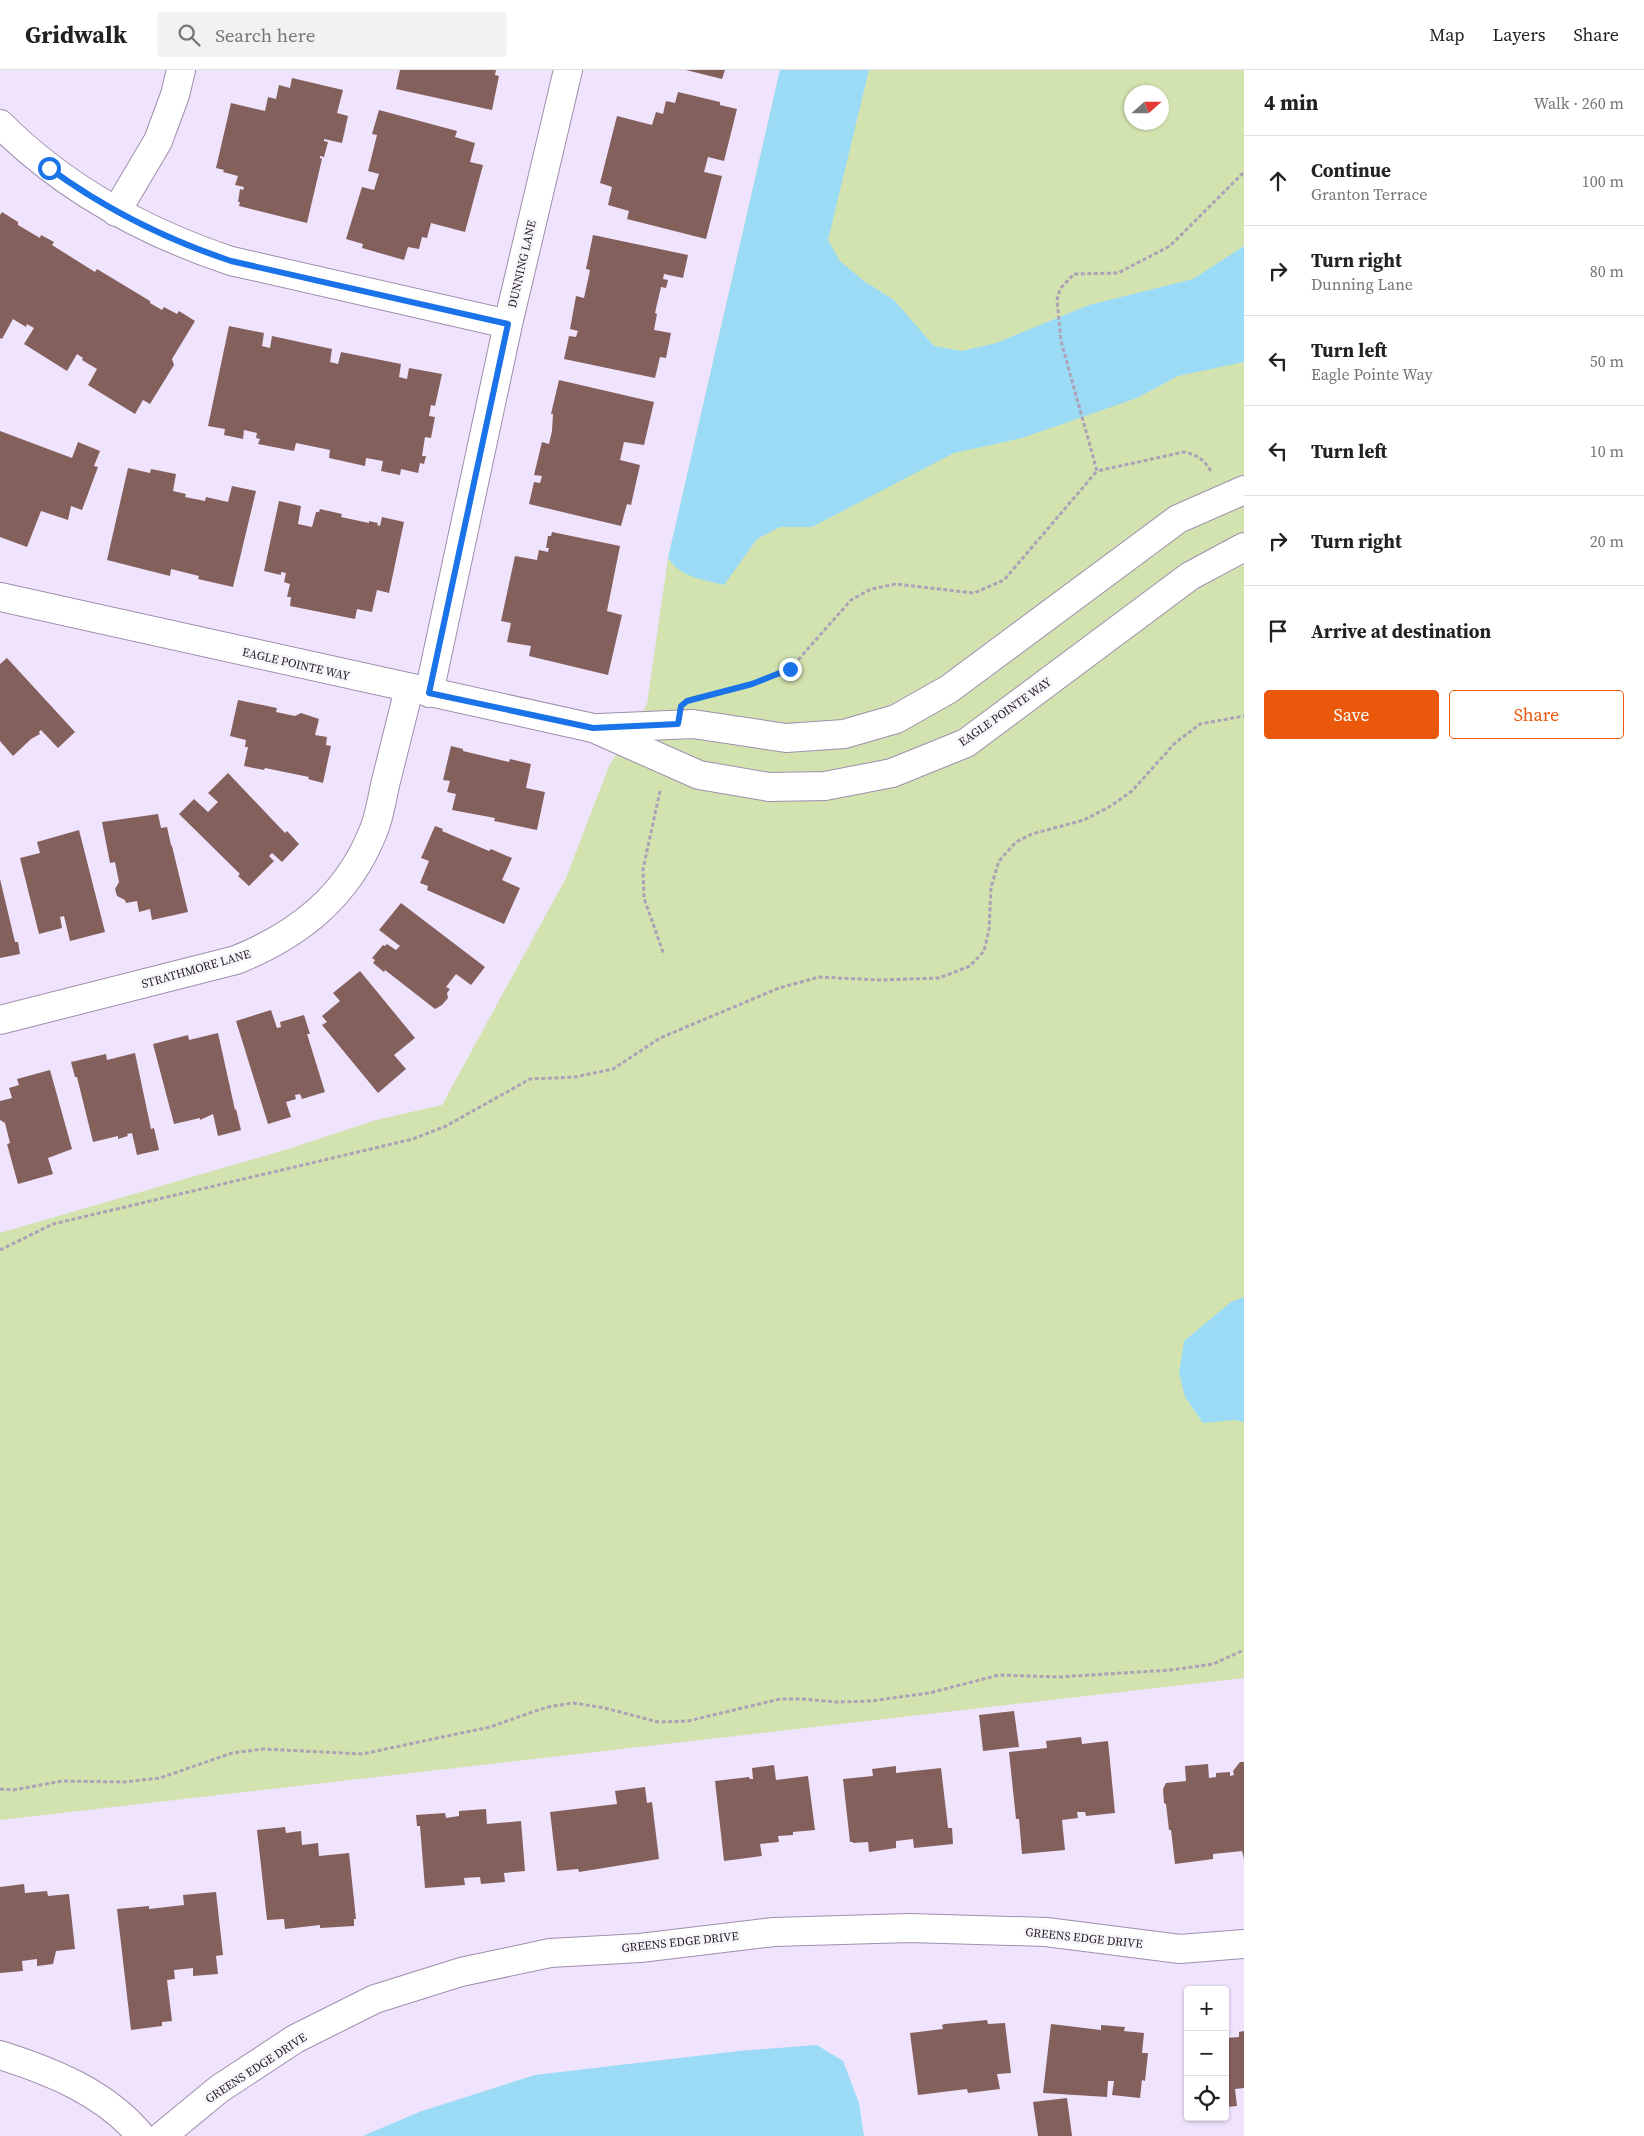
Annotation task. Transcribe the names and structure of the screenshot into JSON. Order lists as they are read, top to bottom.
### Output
{
  "streets": {
    "street": [
      "DUNNING LANE",
      "EAGLE POINTE WAY",
      "STRATHMORE LANE",
      "GREENS EDGE DRIVE"
    ]
  },
  "crossings": [
    ["DUNNING LANE", "EAGLE POINTE WAY"],
    ["DUNNING LANE", "STRATHMORE LANE"],
    ["EAGLE POINTE WAY", "STRATHMORE LANE"]
  ],
  "north": "right",
  "page": {
    "header": "Gridwalk",
    "search": "Search here",
    "nav": ["Map", "Layers", "Share"],
    "heading": ["4 min", "Walk · 260 m"],
    "list": [
      ["Continue", "Granton Terrace", "100 m"],
      ["Turn right", "Dunning Lane", "80 m"],
      ["Turn left", "Eagle Pointe Way", "50 m"],
      ["Turn left", "10 m"],
      ["Turn right", "20 m"],
      "Arrive at destination"
    ],
    "buttons": ["Save", "Share"],
    "map_buttons": ["+", "−"]
  }
}
